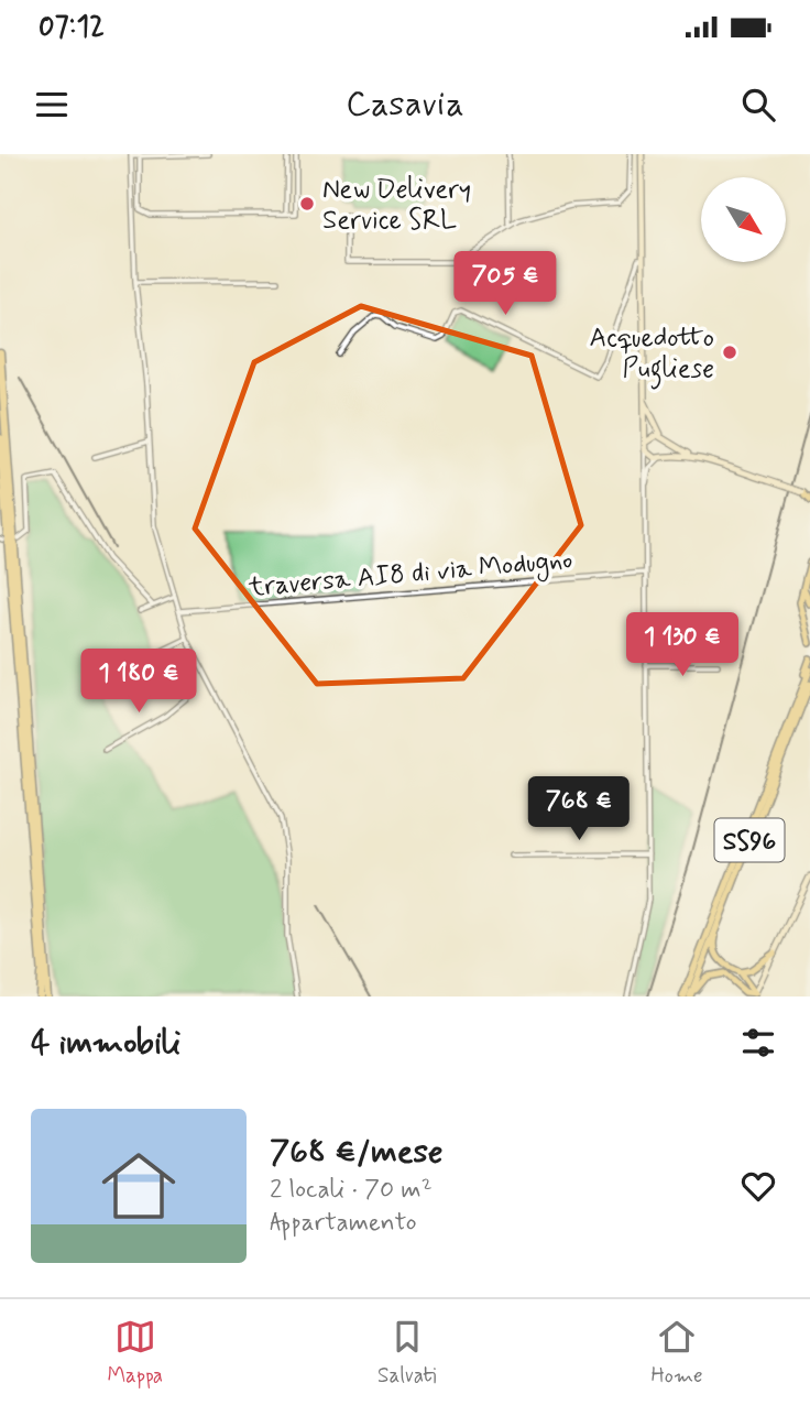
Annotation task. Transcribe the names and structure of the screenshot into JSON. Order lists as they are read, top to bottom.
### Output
{
  "streets": {
    "main road": ["SS96"],
    "street": ["traversa AI8 di via Modugno"]
  },
  "places": ["New Delivery Service SRL", "Acquedotto Pugliese"],
  "north": "bottom right",
  "page": {
    "status": "07:12",
    "header": "Casavia",
    "price": [
      "705 €",
      "1 130 €",
      "1 180 €",
      "768 €"
    ],
    "heading": "4 immobili",
    "list": [
      {
        "name": "768 €/mese",
        "note": "2 locali · 70 m² · Appartamento"
      }
    ],
    "tabs": ["Mappa", "Salvati", "Home"]
  }
}
